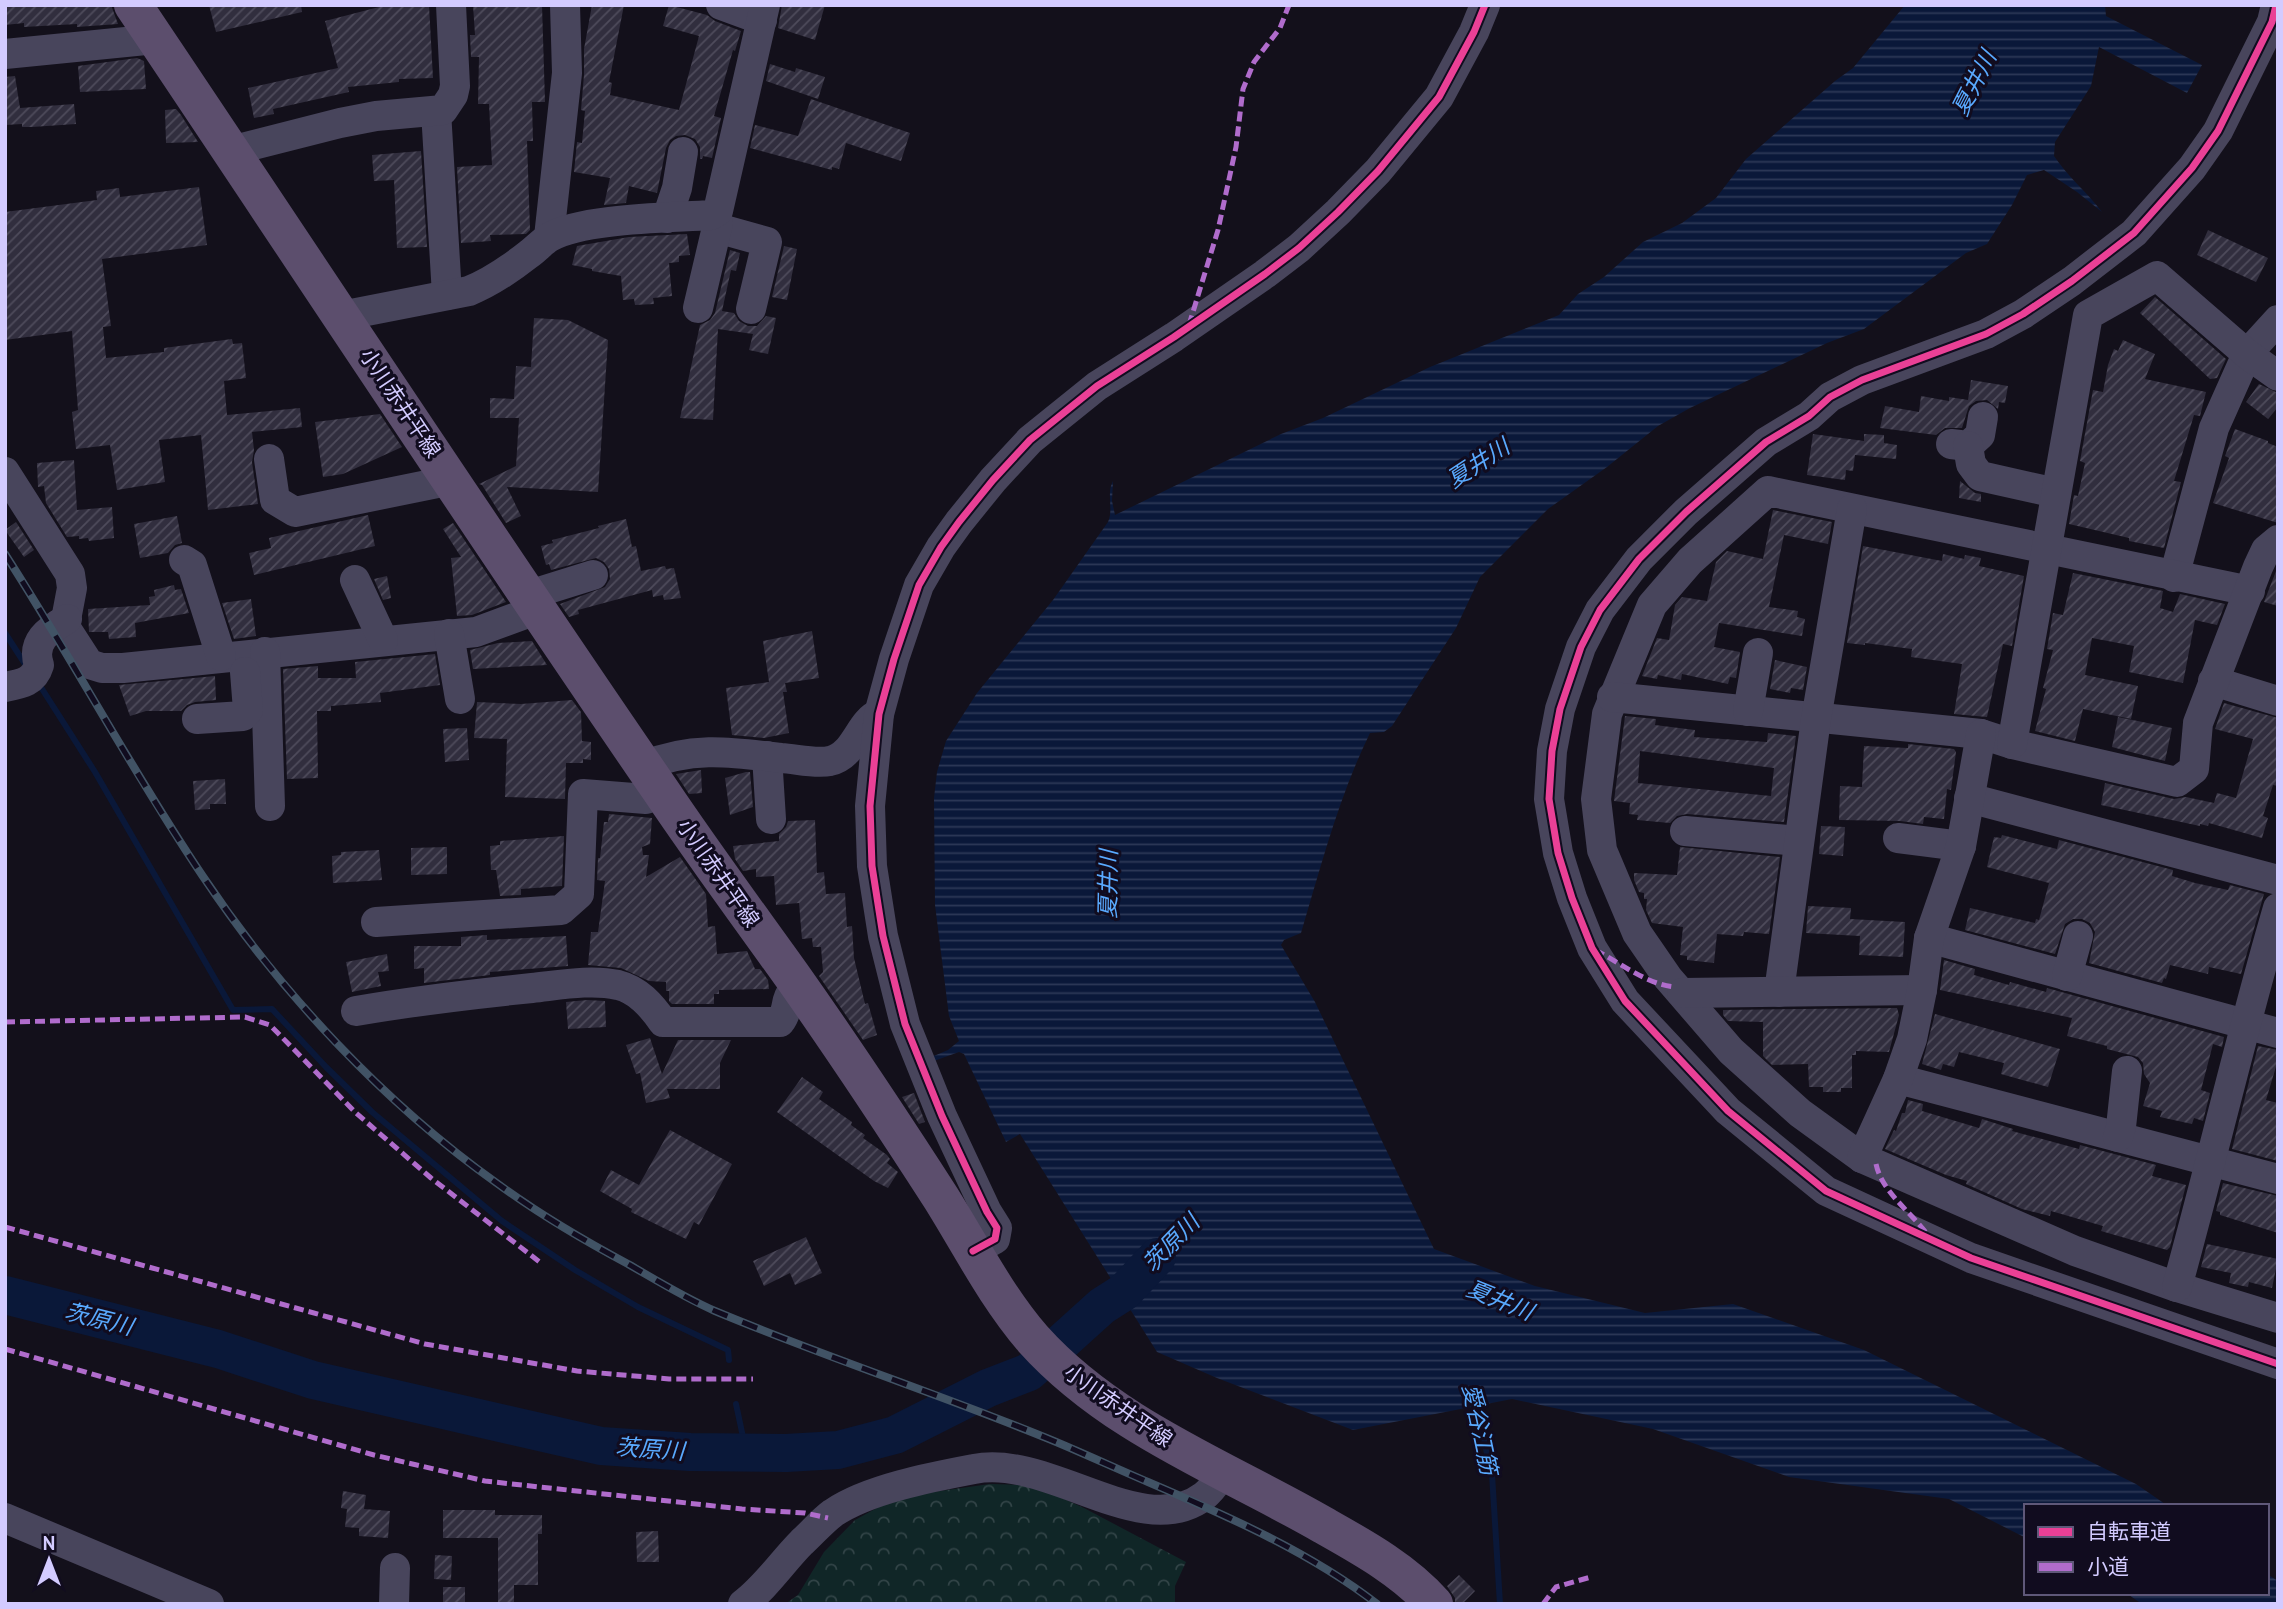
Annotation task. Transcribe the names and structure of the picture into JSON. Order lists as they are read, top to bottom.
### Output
{
  "streets": {
    "main road": ["小川赤井平線"]
  },
  "water": ["夏井川", "茨原川", "愛谷江筋"],
  "legend": ["自転車道", "小道"],
  "north": "top"
}
